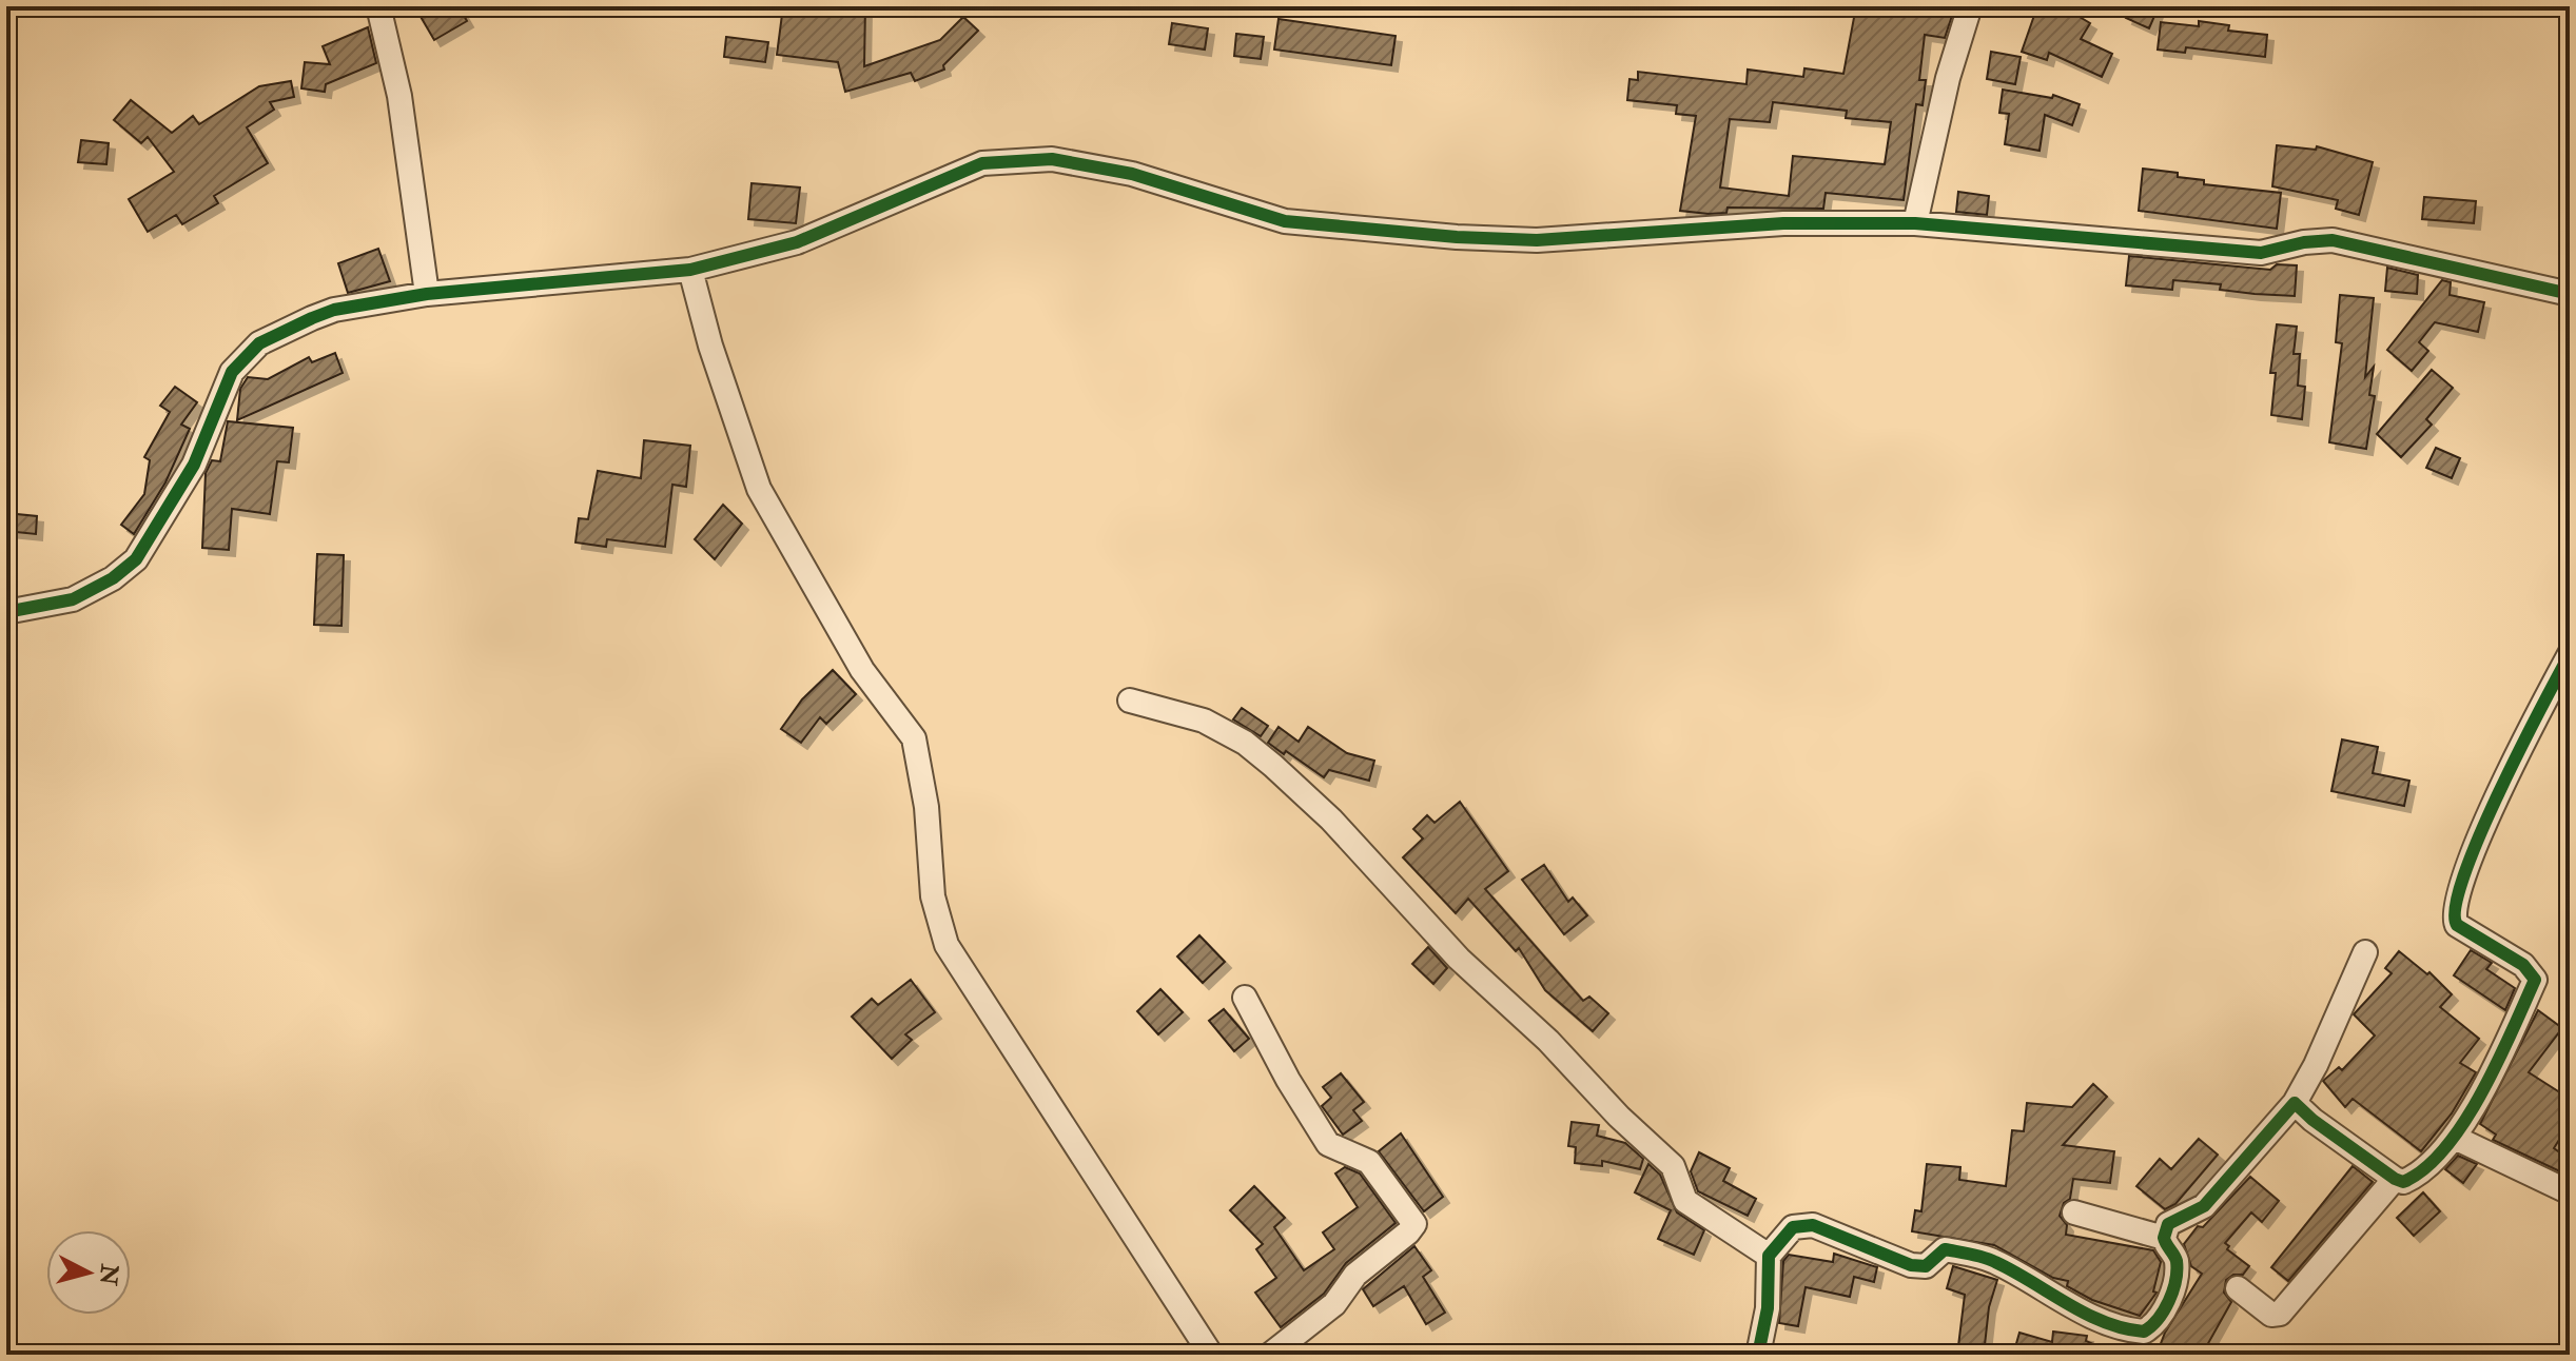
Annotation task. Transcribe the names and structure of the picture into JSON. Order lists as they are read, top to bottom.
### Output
{
  "north": "right"
}
